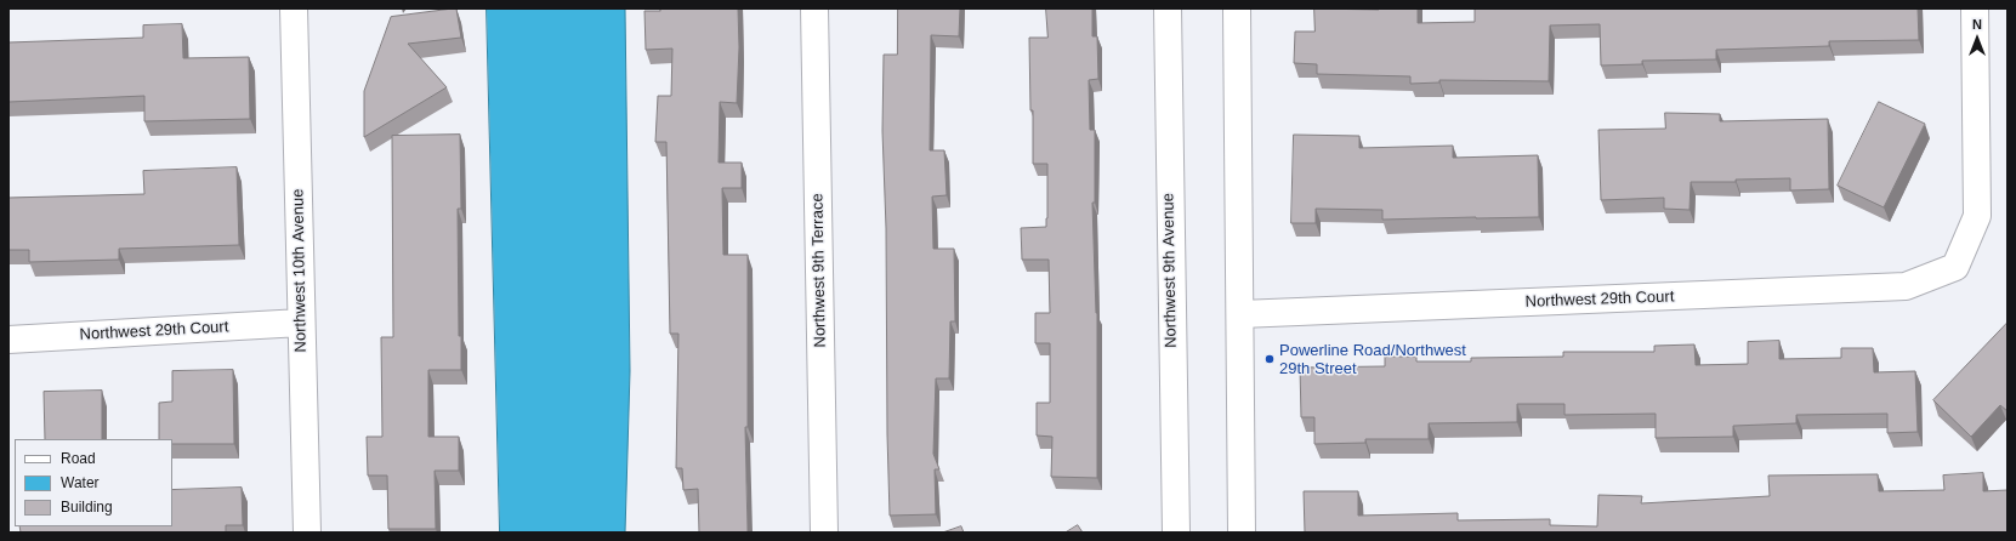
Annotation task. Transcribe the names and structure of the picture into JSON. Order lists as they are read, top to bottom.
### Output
{
  "streets": {
    "street": [
      "Northwest 10th Avenue",
      "Northwest 9th Terrace",
      "Northwest 9th Avenue",
      "Northwest 29th Court"
    ]
  },
  "crossings": [
    ["Northwest 10th Avenue", "Northwest 29th Court"]
  ],
  "places": ["Powerline Road/Northwest 29th Street"],
  "legend": ["Road", "Water", "Building"],
  "north": "top"
}
